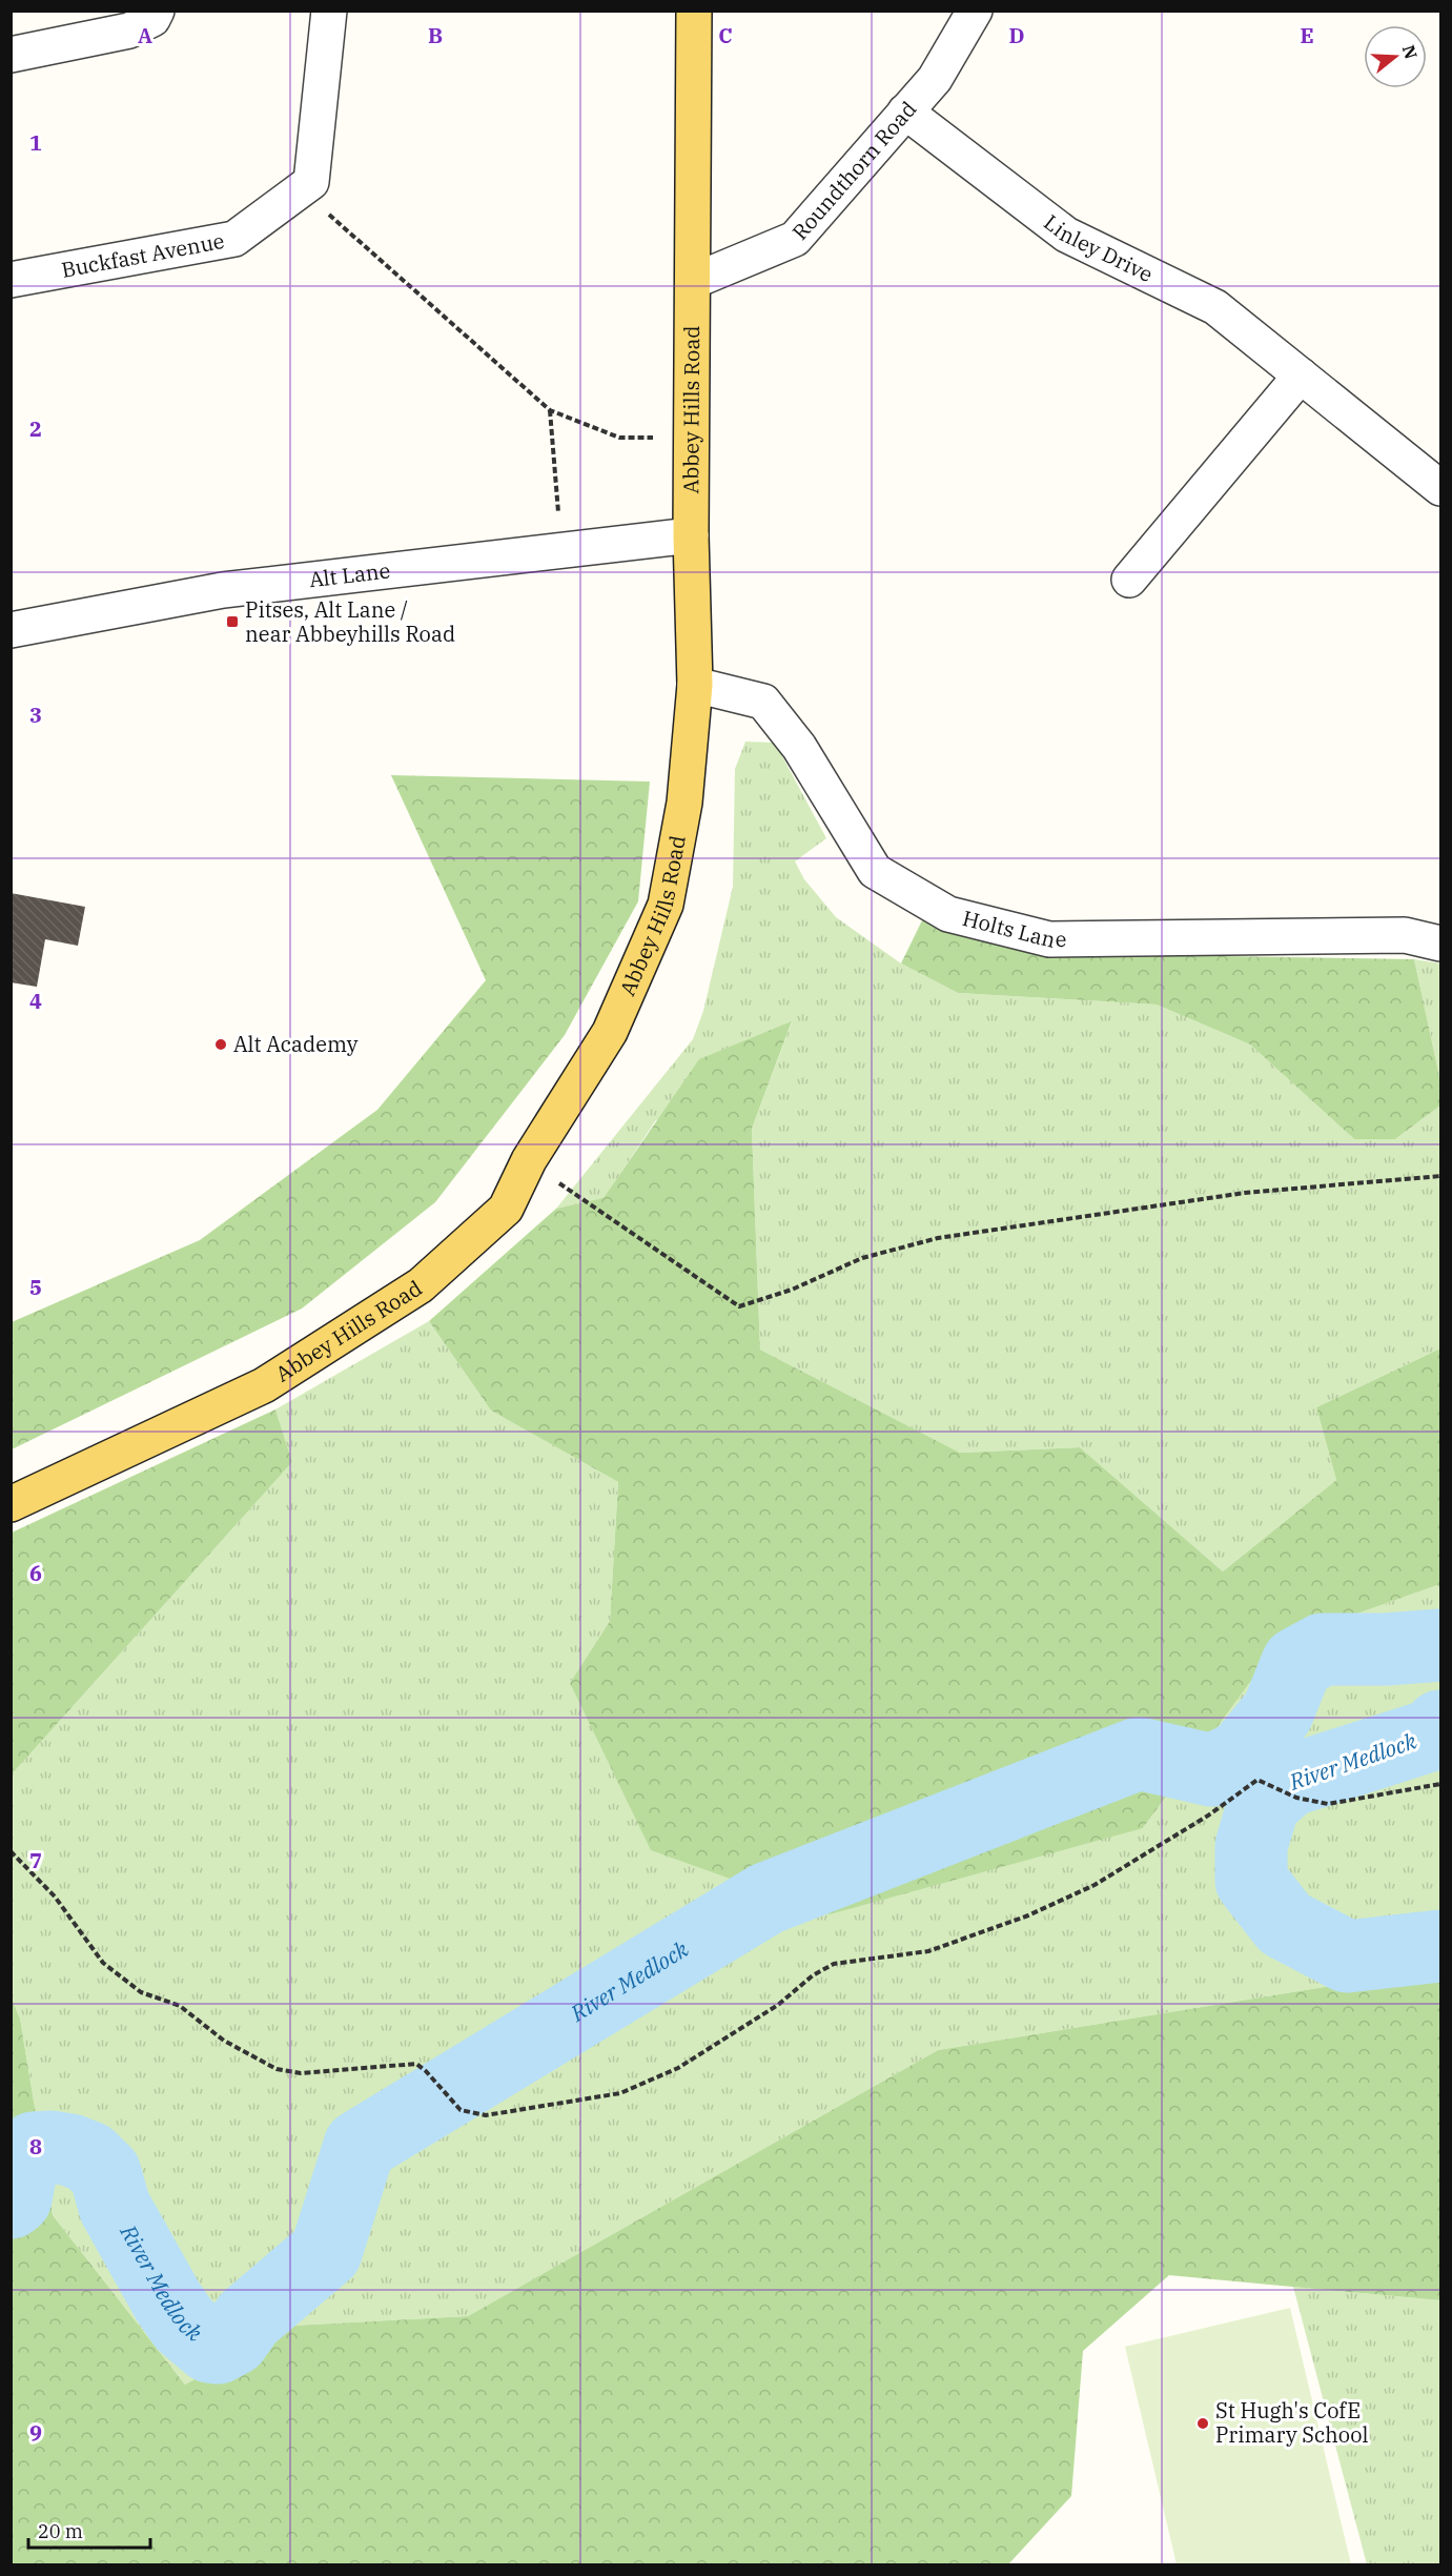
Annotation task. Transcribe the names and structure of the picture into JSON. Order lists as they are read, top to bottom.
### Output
{
  "streets": {
    "main road": ["Abbey Hills Road"],
    "street": [
      "Roundthorn Road",
      "Linley Drive",
      "Buckfast Avenue",
      "Alt Lane",
      "Holts Lane"
    ]
  },
  "crossings": [
    ["Roundthorn Road", "Linley Drive"],
    ["Roundthorn Road", "Abbey Hills Road"],
    ["Abbey Hills Road", "Alt Lane"],
    ["Abbey Hills Road", "Holts Lane"]
  ],
  "water": ["River Medlock"],
  "places": {
    "transit": ["Pitses, Alt Lane / near Abbeyhills Road"],
    "other": ["Alt Academy", "St Hugh's CofE Primary School"]
  },
  "scale_bar": "20 m",
  "north": "right",
  "grid": {
    "columns": [
      "A",
      "B",
      "C",
      "D",
      "E"
    ],
    "rows": [
      "1",
      "2",
      "3",
      "4",
      "5",
      "6",
      "7",
      "8",
      "9"
    ]
  }
}
